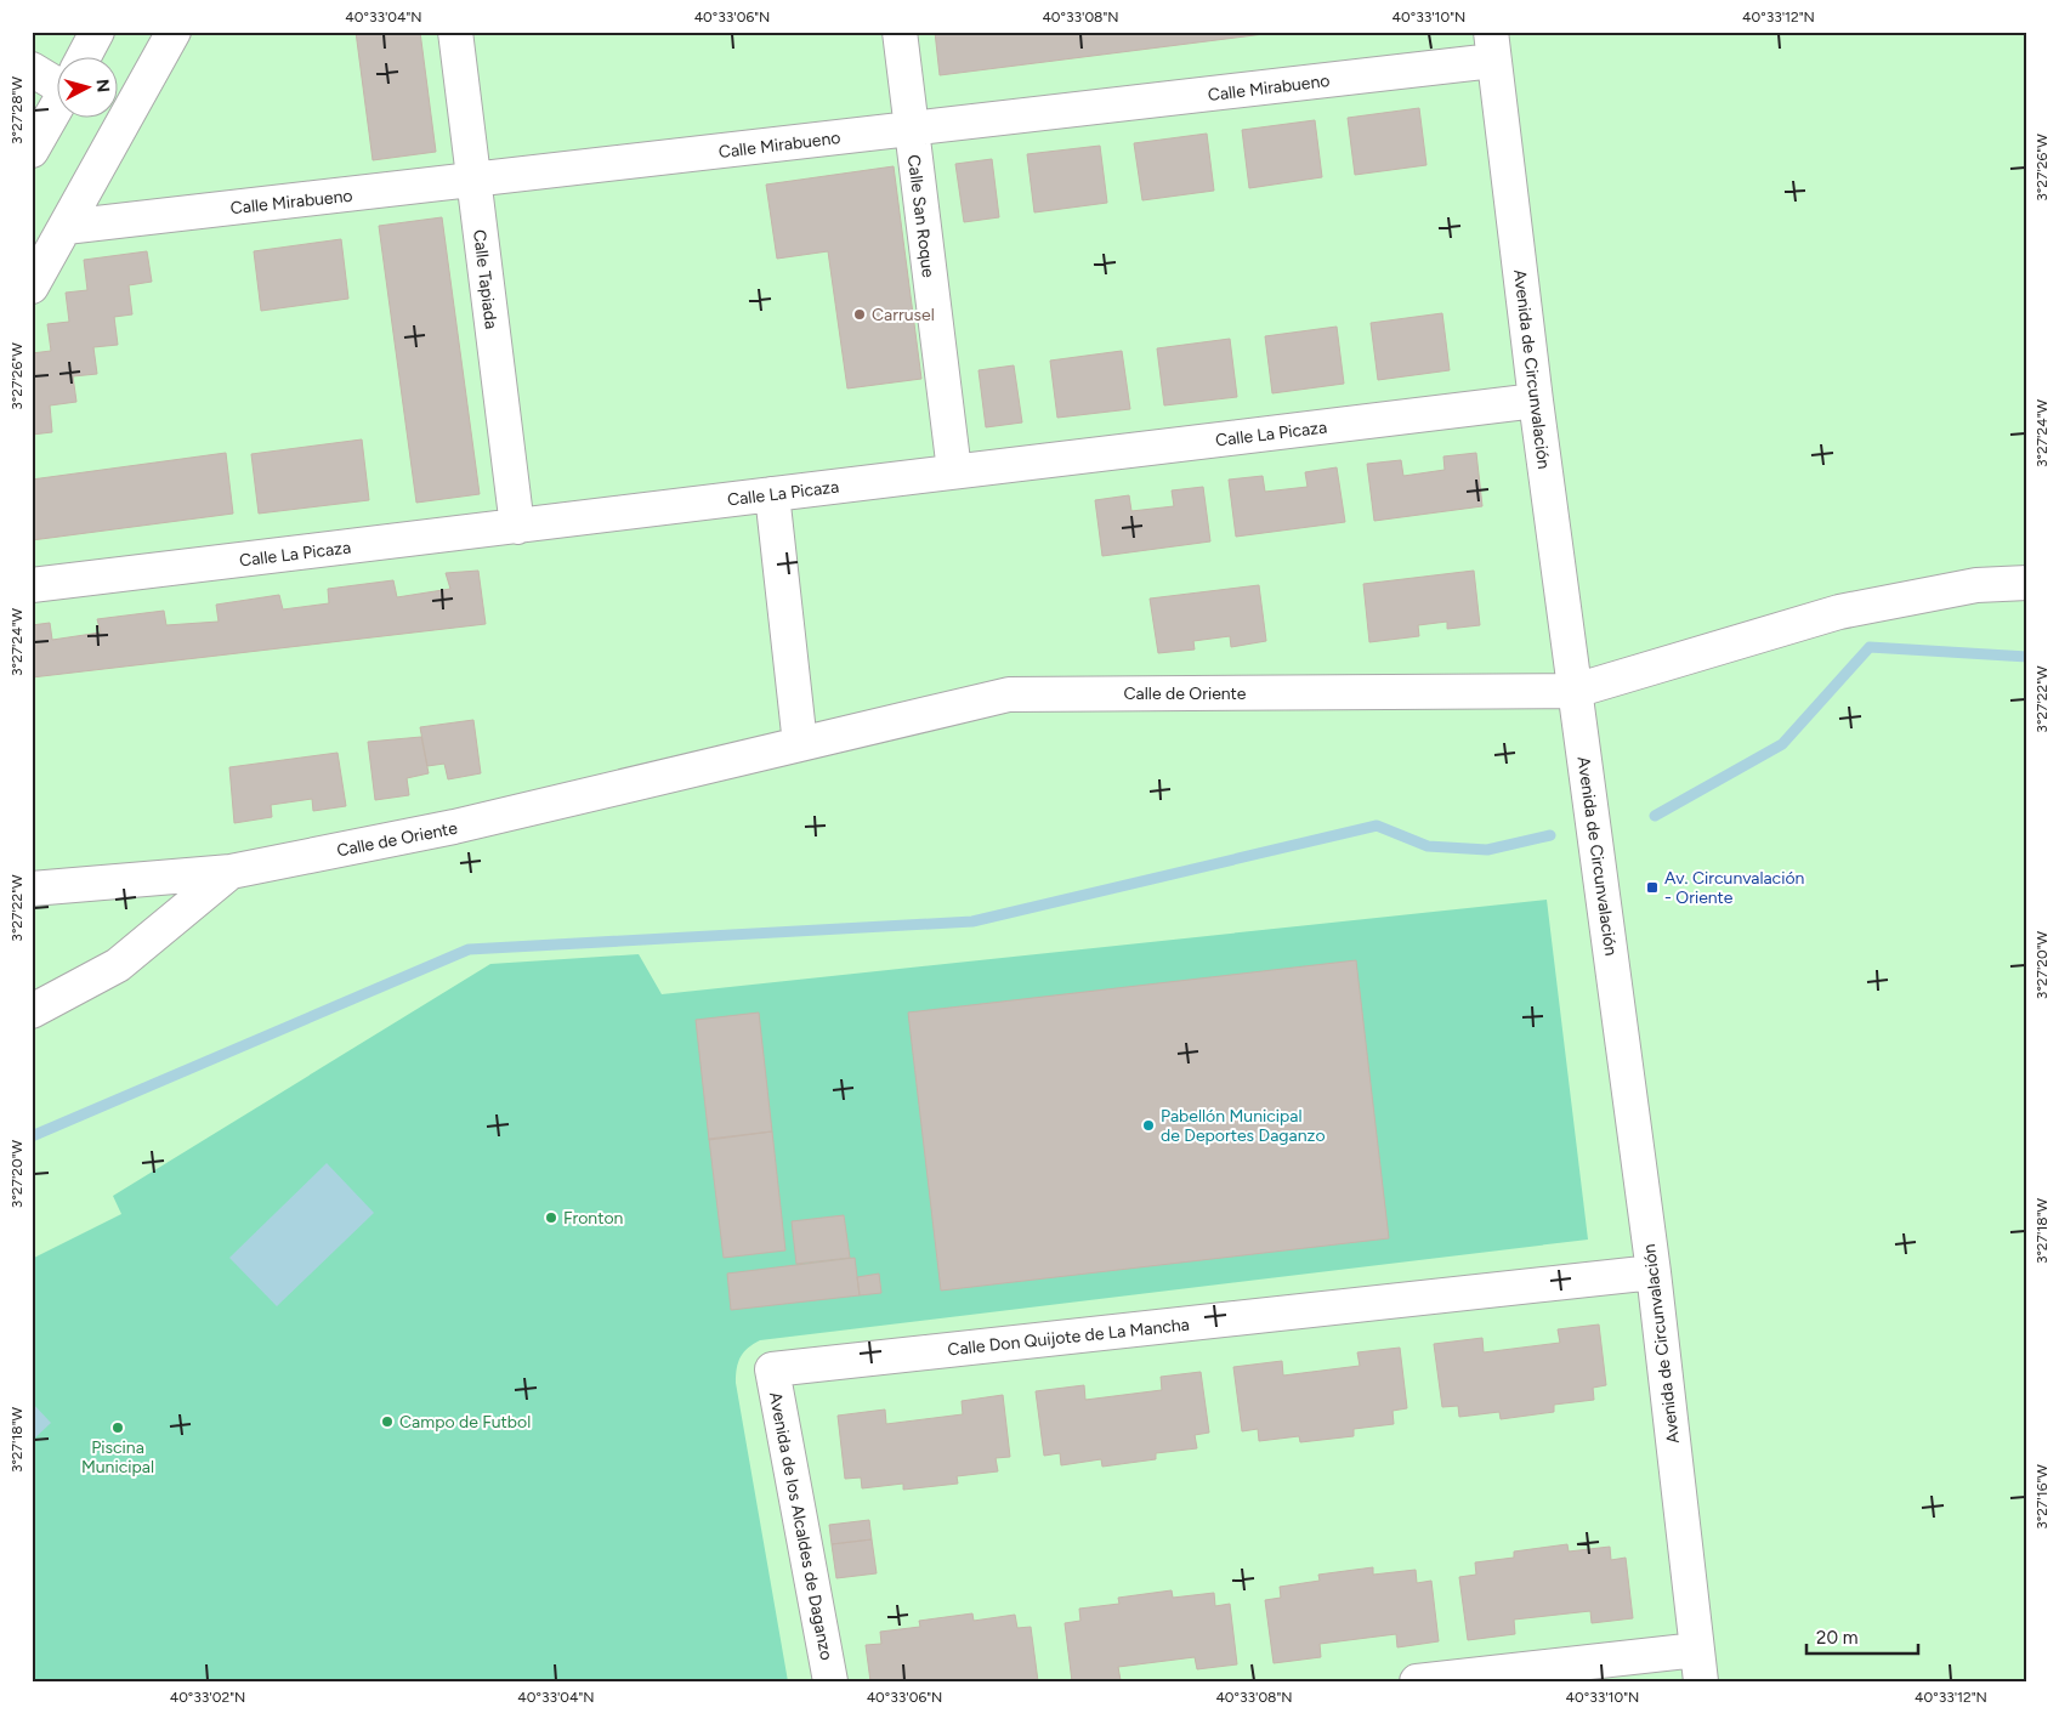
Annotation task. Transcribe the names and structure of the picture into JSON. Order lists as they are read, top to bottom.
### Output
{
  "streets": {
    "street": [
      "Calle Mirabueno",
      "Calle San Roque",
      "Calle Tapiada",
      "Avenida de Circunvalación",
      "Calle La Picaza",
      "Calle de Oriente",
      "Calle Don Quijote de La Mancha",
      "Avenida de los Alcaldes de Daganzo"
    ]
  },
  "crossings": [
    ["Calle Mirabueno", "Calle San Roque"],
    ["Calle Mirabueno", "Calle Tapiada"],
    ["Calle Mirabueno", "Avenida de Circunvalación"],
    ["Calle San Roque", "Calle La Picaza"],
    ["Calle Tapiada", "Calle La Picaza"],
    ["Avenida de Circunvalación", "Calle La Picaza"],
    ["Avenida de Circunvalación", "Calle de Oriente"],
    ["Avenida de Circunvalación", "Calle Don Quijote de La Mancha"],
    ["Calle Don Quijote de La Mancha", "Avenida de los Alcaldes de Daganzo"]
  ],
  "places": {
    "other": [
      "Carrusel",
      "Pabellón Municipal de Deportes Daganzo",
      "Fronton",
      "Campo de Futbol",
      "Piscina Municipal"
    ],
    "transit": ["Av. Circunvalación - Oriente"]
  },
  "scale_bar": "20 m",
  "north": "right",
  "coordinates": [
    "40°33'04\"N",
    "40°33'06\"N",
    "40°33'08\"N",
    "40°33'10\"N",
    "40°33'12\"N",
    "3°27'28\"W",
    "3°27'26\"W",
    "3°27'24\"W",
    "3°27'22\"W",
    "3°27'20\"W",
    "3°27'18\"W",
    "3°27'16\"W",
    "40°33'02\"N"
  ]
}
